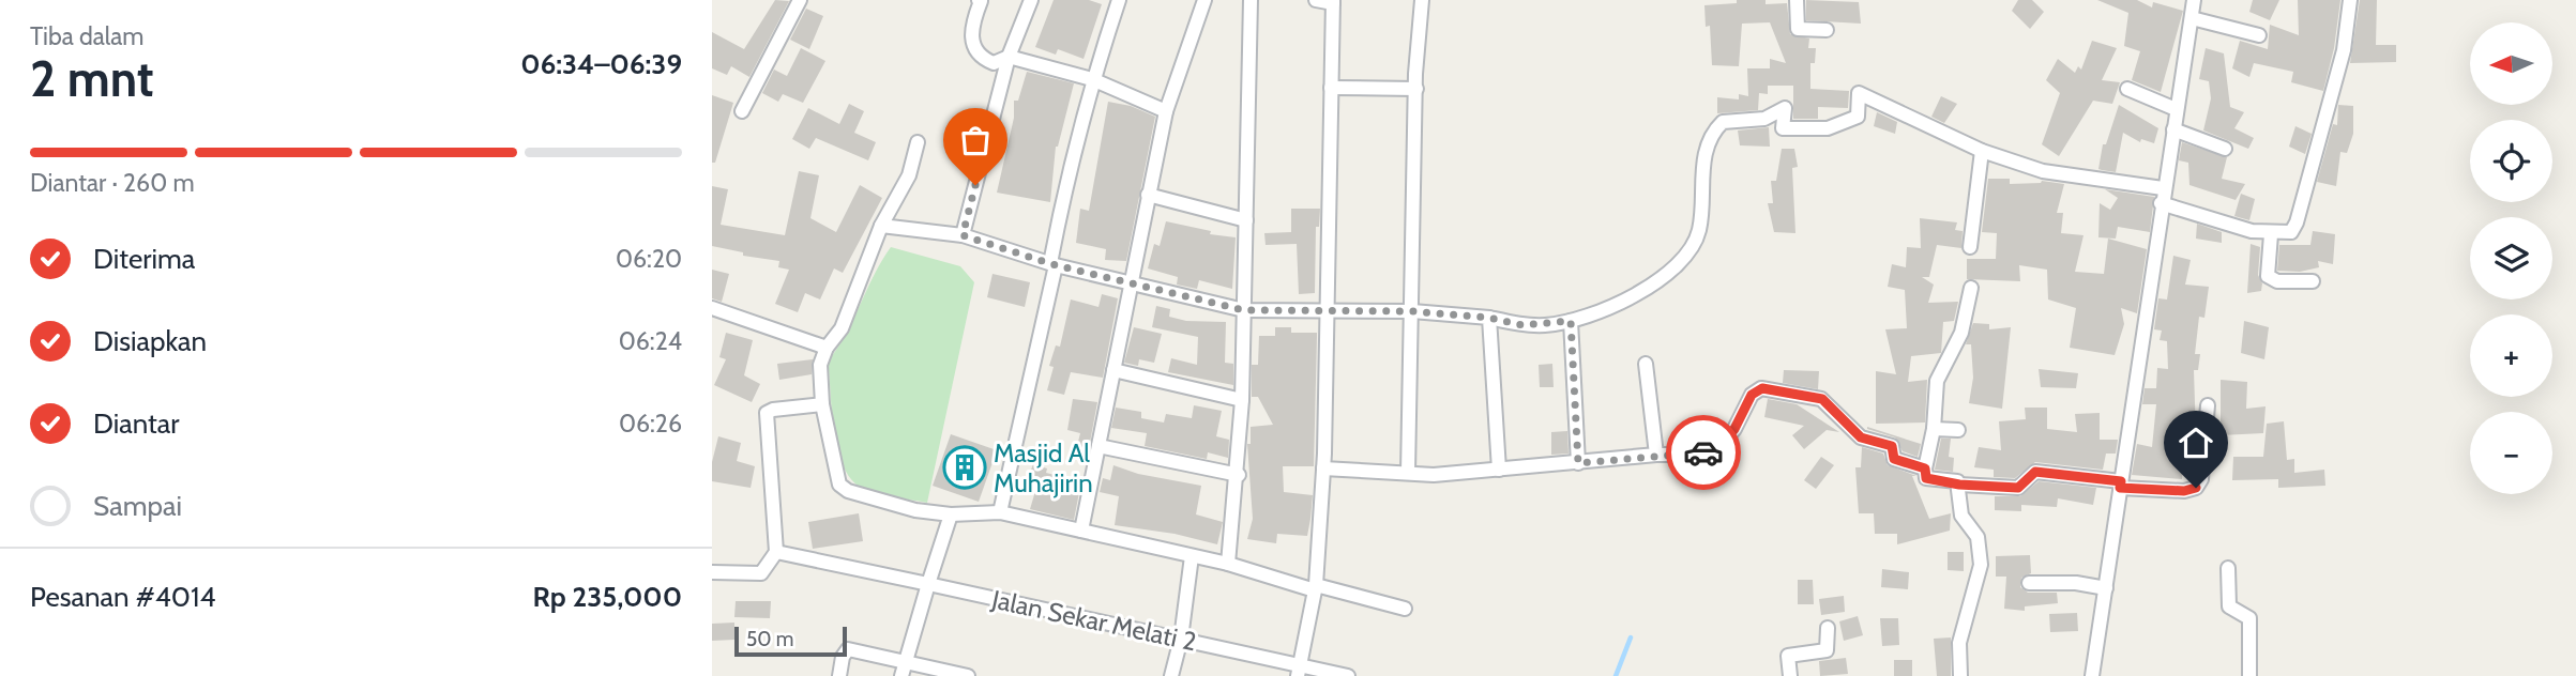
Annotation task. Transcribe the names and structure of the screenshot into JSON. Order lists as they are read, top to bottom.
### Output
{
  "streets": {
    "street": ["Jalan Sekar Melati 2"]
  },
  "places": {
    "building": ["Masjid Al Muhajirin"]
  },
  "scale_bar": "50 m",
  "north": "left",
  "page": {
    "heading": ["2 mnt", "Tiba dalam", "06:34–06:39"],
    "panel": ["Pesanan #4014", "Rp 235,000"],
    "map_buttons": ["+", "−"],
    "bar": "Diantar · 260 m",
    "list": [
      ["Diterima", "06:20"],
      ["Disiapkan", "06:24"],
      ["Diantar", "06:26"],
      "Sampai"
    ],
    "scale": "50 m"
  }
}
